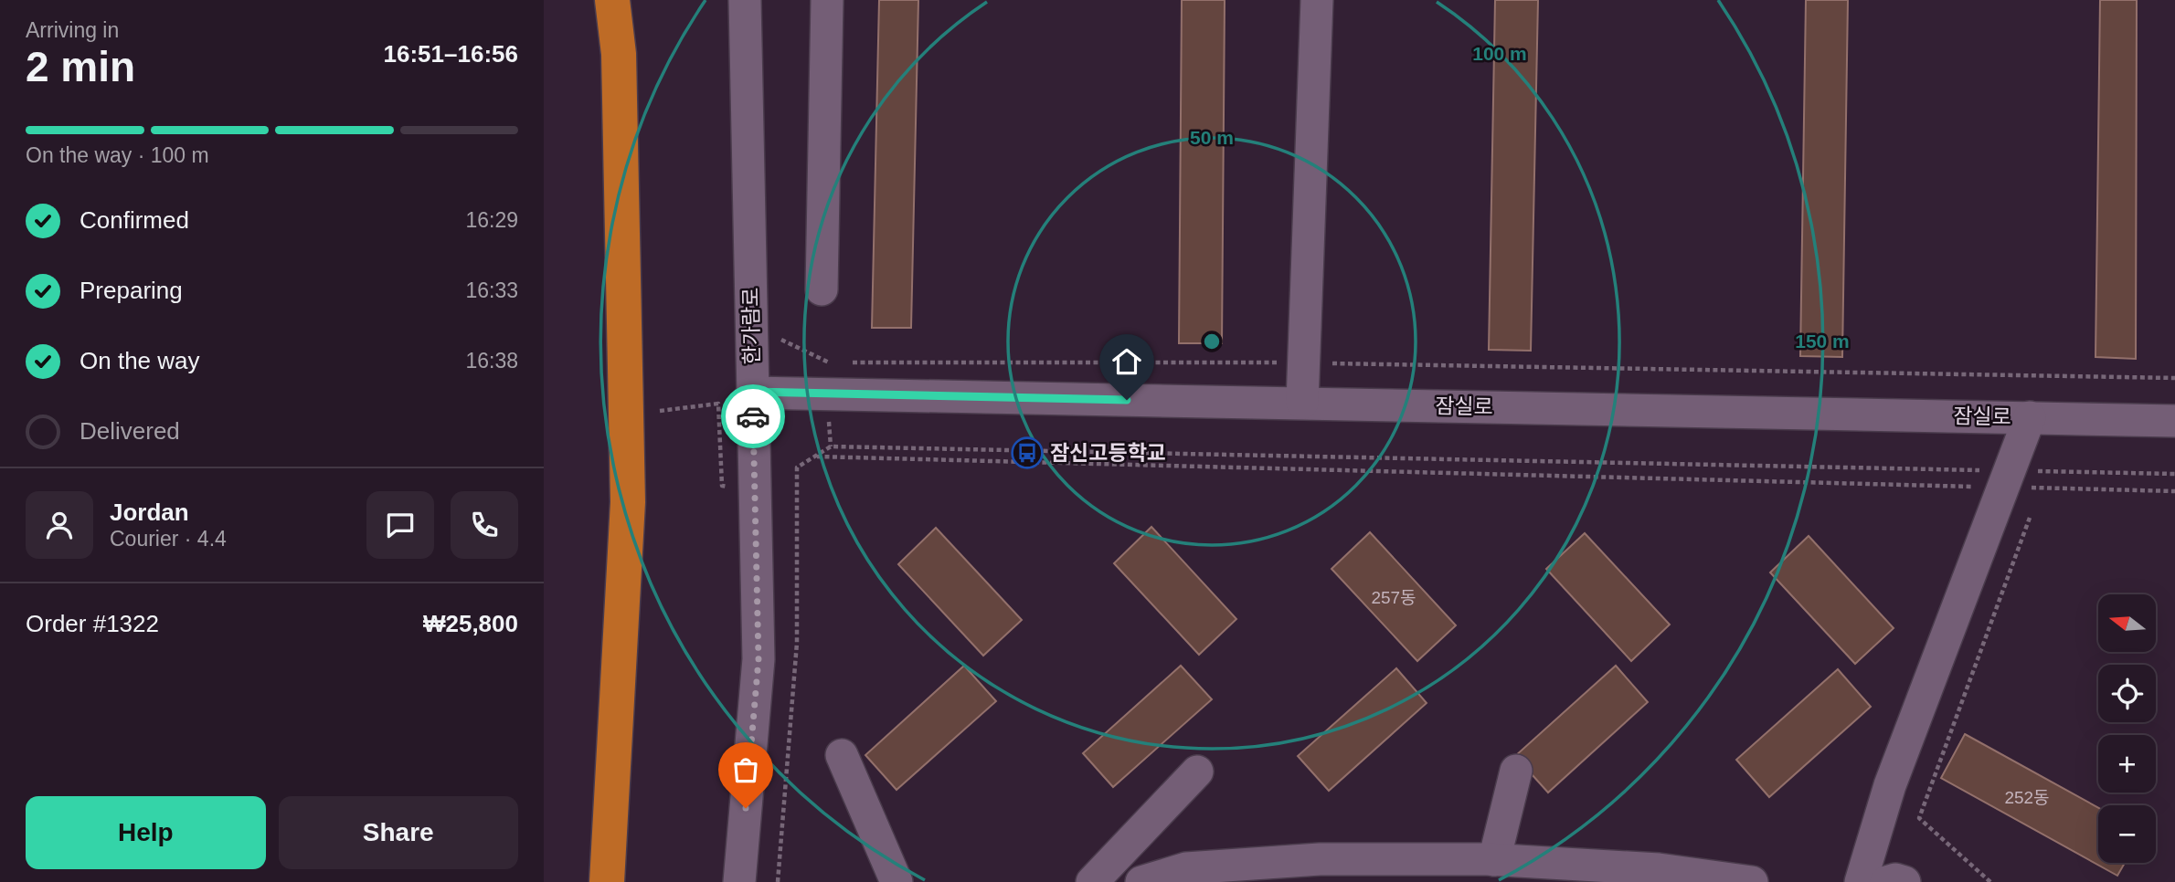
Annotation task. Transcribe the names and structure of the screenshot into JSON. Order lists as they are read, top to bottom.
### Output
{
  "streets": {
    "street": ["한가람로", "잠실로"]
  },
  "crossings": [
    ["한가람로", "잠실로"]
  ],
  "places": {
    "bus stop": ["잠신고등학교"]
  },
  "house_numbers": ["257동", "252동"],
  "north": "left",
  "page": {
    "heading": ["2 min", "Arriving in", "16:51–16:56"],
    "panel": [
      "Jordan",
      "Courier · 4.4",
      "Order #1322",
      "₩25,800"
    ],
    "bar": "On the way · 100 m",
    "list": [
      ["Confirmed", "16:29"],
      ["Preparing", "16:33"],
      ["On the way", "16:38"],
      "Delivered"
    ],
    "map_buttons": ["+", "−"],
    "buttons": ["Help", "Share"]
  },
  "rings": ["100 m", "50 m", "150 m"]
}
